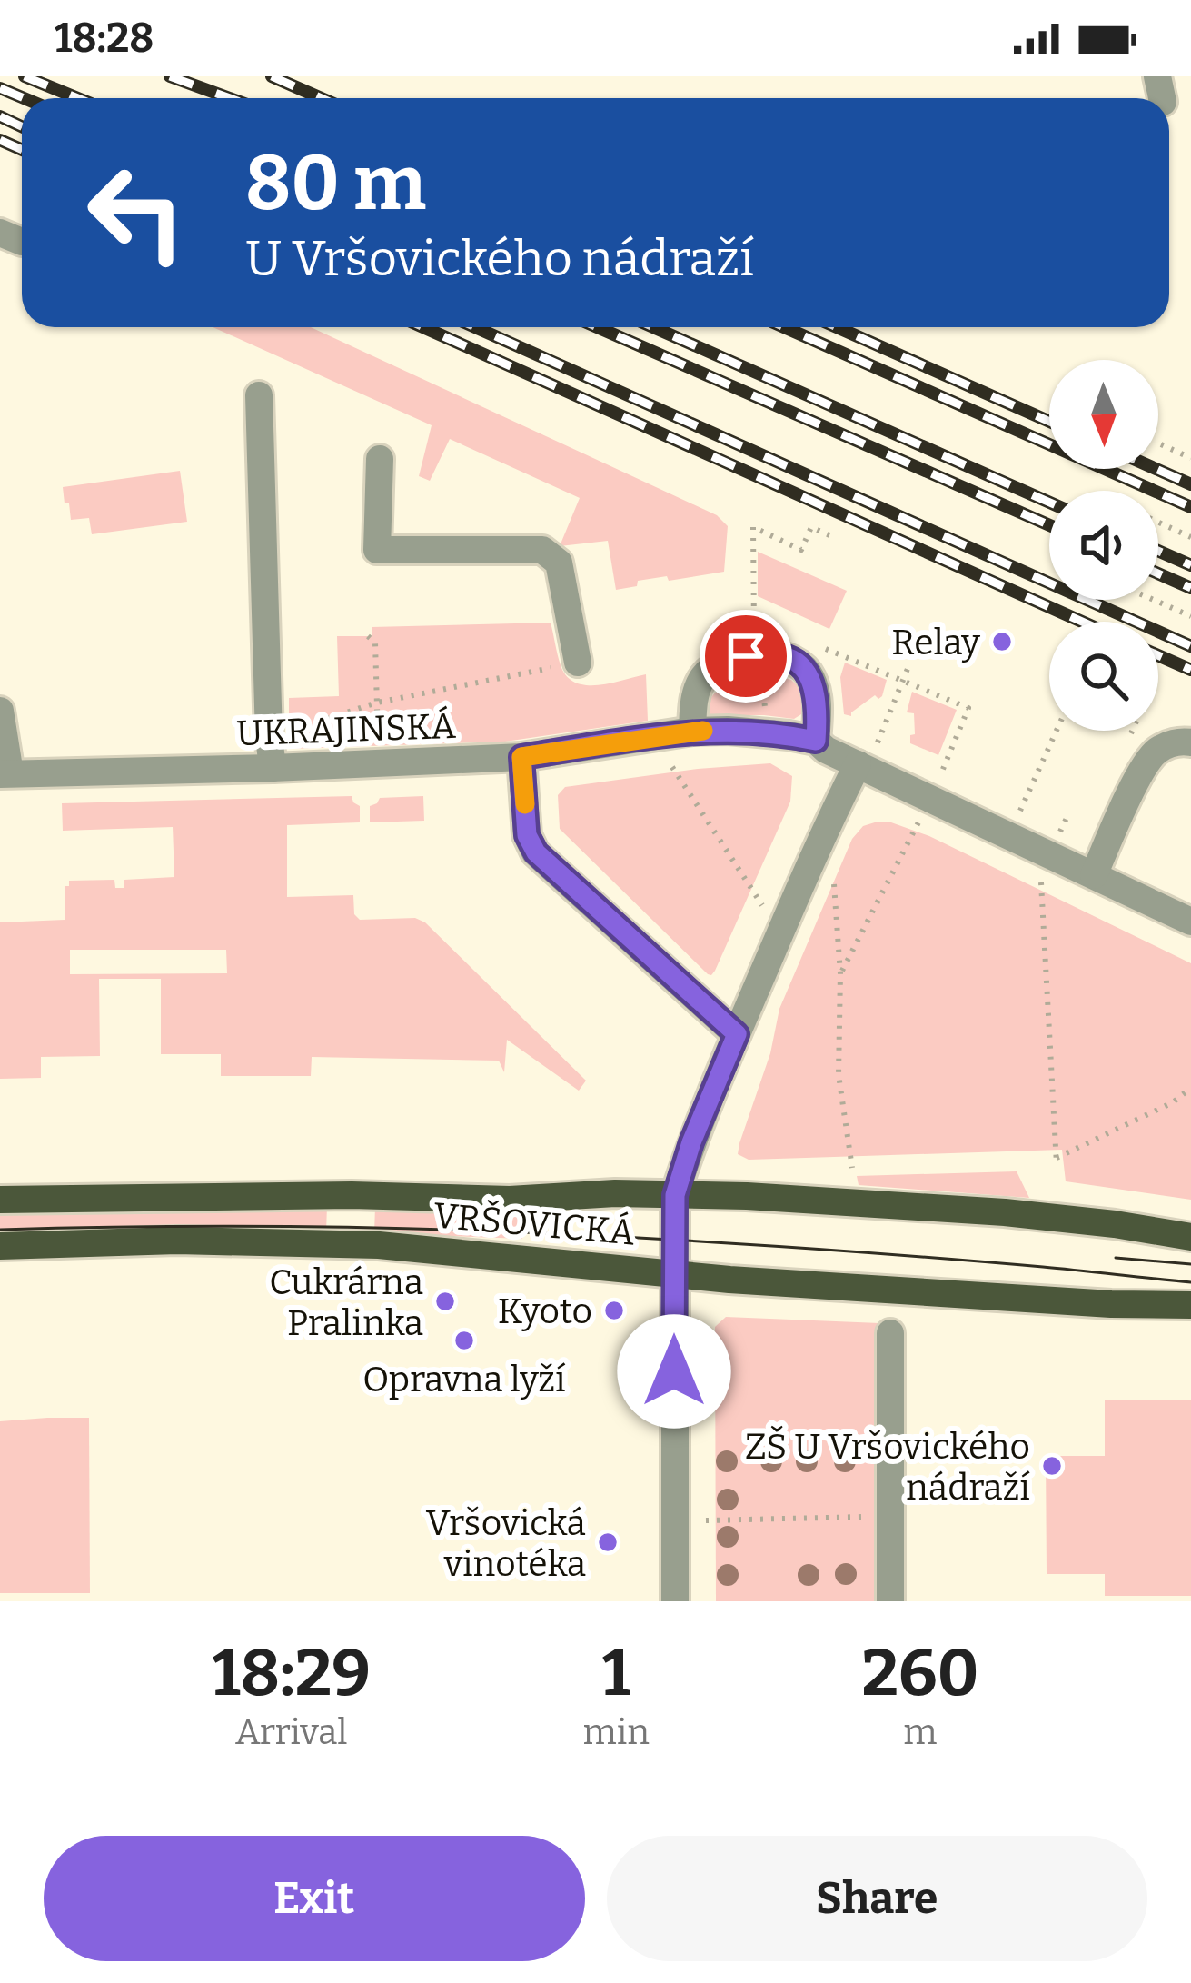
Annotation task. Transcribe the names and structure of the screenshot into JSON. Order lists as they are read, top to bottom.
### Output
{
  "streets": {
    "main road": ["VRŠOVICKÁ"],
    "street": ["UKRAJINSKÁ"]
  },
  "places": [
    "Relay",
    "Cukrárna Pralinka",
    "Kyoto",
    "Opravna lyží",
    "ZŠ U Vršovického nádraží",
    "Vršovická vinotéka"
  ],
  "north": "bottom",
  "page": {
    "status": "18:28",
    "turn": ["80 m", "U Vršovického nádraží"],
    "eta": [
      "18:29",
      "Arrival",
      "1",
      "min",
      "260",
      "m"
    ],
    "buttons": ["Exit", "Share"]
  }
}
